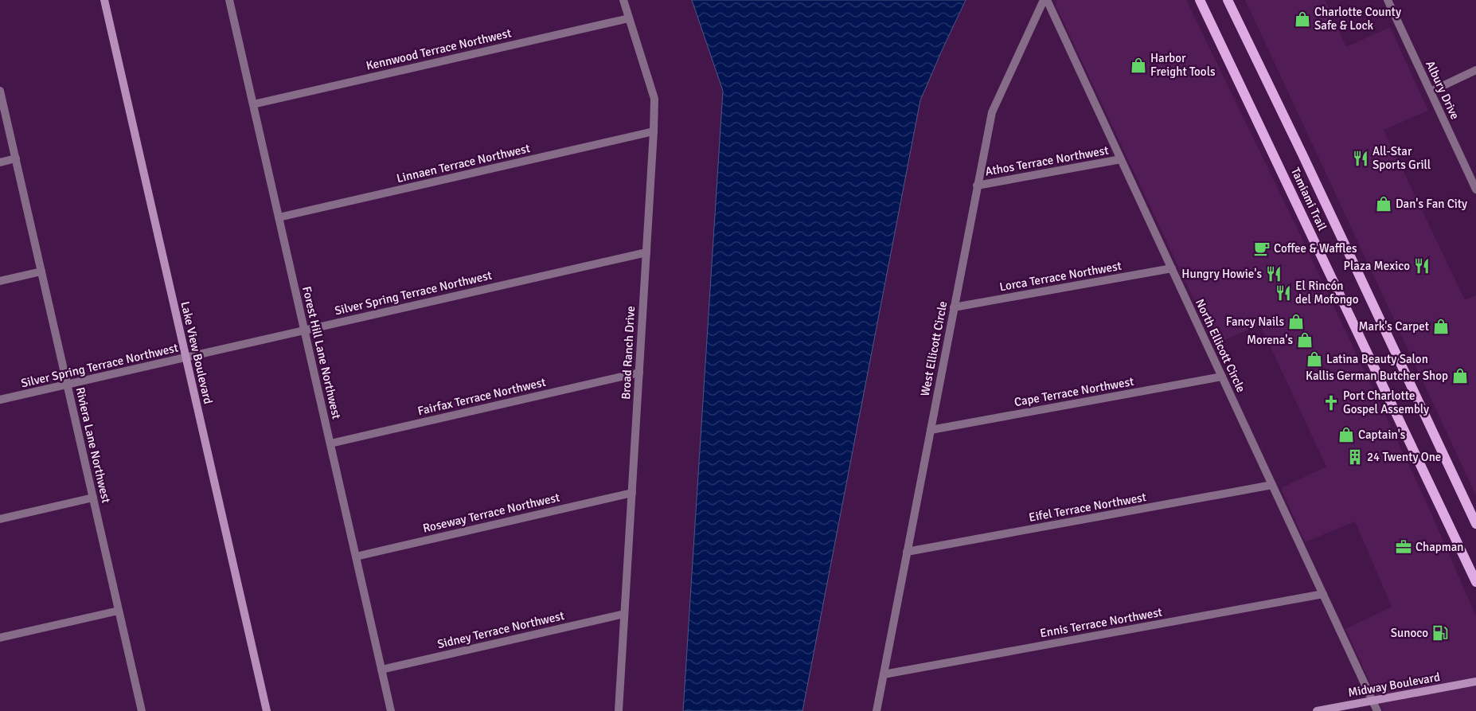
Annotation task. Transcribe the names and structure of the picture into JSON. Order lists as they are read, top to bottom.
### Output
{
  "streets": {
    "main road": ["Tamiami Trail"],
    "street": [
      "Kennwood Terrace Northwest",
      "Albury Drive",
      "Athos Terrace Northwest",
      "Linnaen Terrace Northwest",
      "Lorca Terrace Northwest",
      "Silver Spring Terrace Northwest",
      "North Ellicott Circle",
      "West Ellicott Circle",
      "Lake View Boulevard",
      "Forest Hill Lane Northwest",
      "Broad Ranch Drive",
      "Cape Terrace Northwest",
      "Fairfax Terrace Northwest",
      "Riviera Lane Northwest",
      "Eifel Terrace Northwest",
      "Roseway Terrace Northwest",
      "Ennis Terrace Northwest",
      "Sidney Terrace Northwest",
      "Midway Boulevard"
    ]
  },
  "crossings": [
    ["Kennwood Terrace Northwest", "Forest Hill Lane Northwest"],
    ["Kennwood Terrace Northwest", "Broad Ranch Drive"],
    ["Athos Terrace Northwest", "North Ellicott Circle"],
    ["Athos Terrace Northwest", "West Ellicott Circle"],
    ["Linnaen Terrace Northwest", "Forest Hill Lane Northwest"],
    ["Linnaen Terrace Northwest", "Broad Ranch Drive"],
    ["Lorca Terrace Northwest", "North Ellicott Circle"],
    ["Lorca Terrace Northwest", "West Ellicott Circle"],
    ["Silver Spring Terrace Northwest", "Lake View Boulevard"],
    ["Silver Spring Terrace Northwest", "Forest Hill Lane Northwest"],
    ["Silver Spring Terrace Northwest", "Broad Ranch Drive"],
    ["Silver Spring Terrace Northwest", "Riviera Lane Northwest"],
    ["North Ellicott Circle", "Cape Terrace Northwest"],
    ["North Ellicott Circle", "Eifel Terrace Northwest"],
    ["North Ellicott Circle", "Ennis Terrace Northwest"],
    ["North Ellicott Circle", "Midway Boulevard"],
    ["West Ellicott Circle", "Cape Terrace Northwest"],
    ["West Ellicott Circle", "Eifel Terrace Northwest"],
    ["West Ellicott Circle", "Ennis Terrace Northwest"],
    ["Forest Hill Lane Northwest", "Fairfax Terrace Northwest"],
    ["Forest Hill Lane Northwest", "Roseway Terrace Northwest"],
    ["Forest Hill Lane Northwest", "Sidney Terrace Northwest"],
    ["Broad Ranch Drive", "Fairfax Terrace Northwest"],
    ["Broad Ranch Drive", "Roseway Terrace Northwest"],
    ["Broad Ranch Drive", "Sidney Terrace Northwest"]
  ],
  "places": {
    "shop": [
      "Charlotte County Safe & Lock",
      "Harbor Freight Tools",
      "Dan's Fan City",
      "Fancy Nails",
      "Mark's Carpet",
      "Morena's",
      "Latina Beauty Salon",
      "Kallis German Butcher Shop",
      "Captain's"
    ],
    "restaurant": [
      "All-Star Sports Grill",
      "Plaza Mexico",
      "Hungry Howie's",
      "El Rincón del Mofongo"
    ],
    "cafe": ["Coffee & Waffles"],
    "church": ["Port Charlotte Gospel Assembly"],
    "building": ["24 Twenty One"],
    "office": ["Chapman"],
    "fuel station": ["Sunoco"]
  }
}
